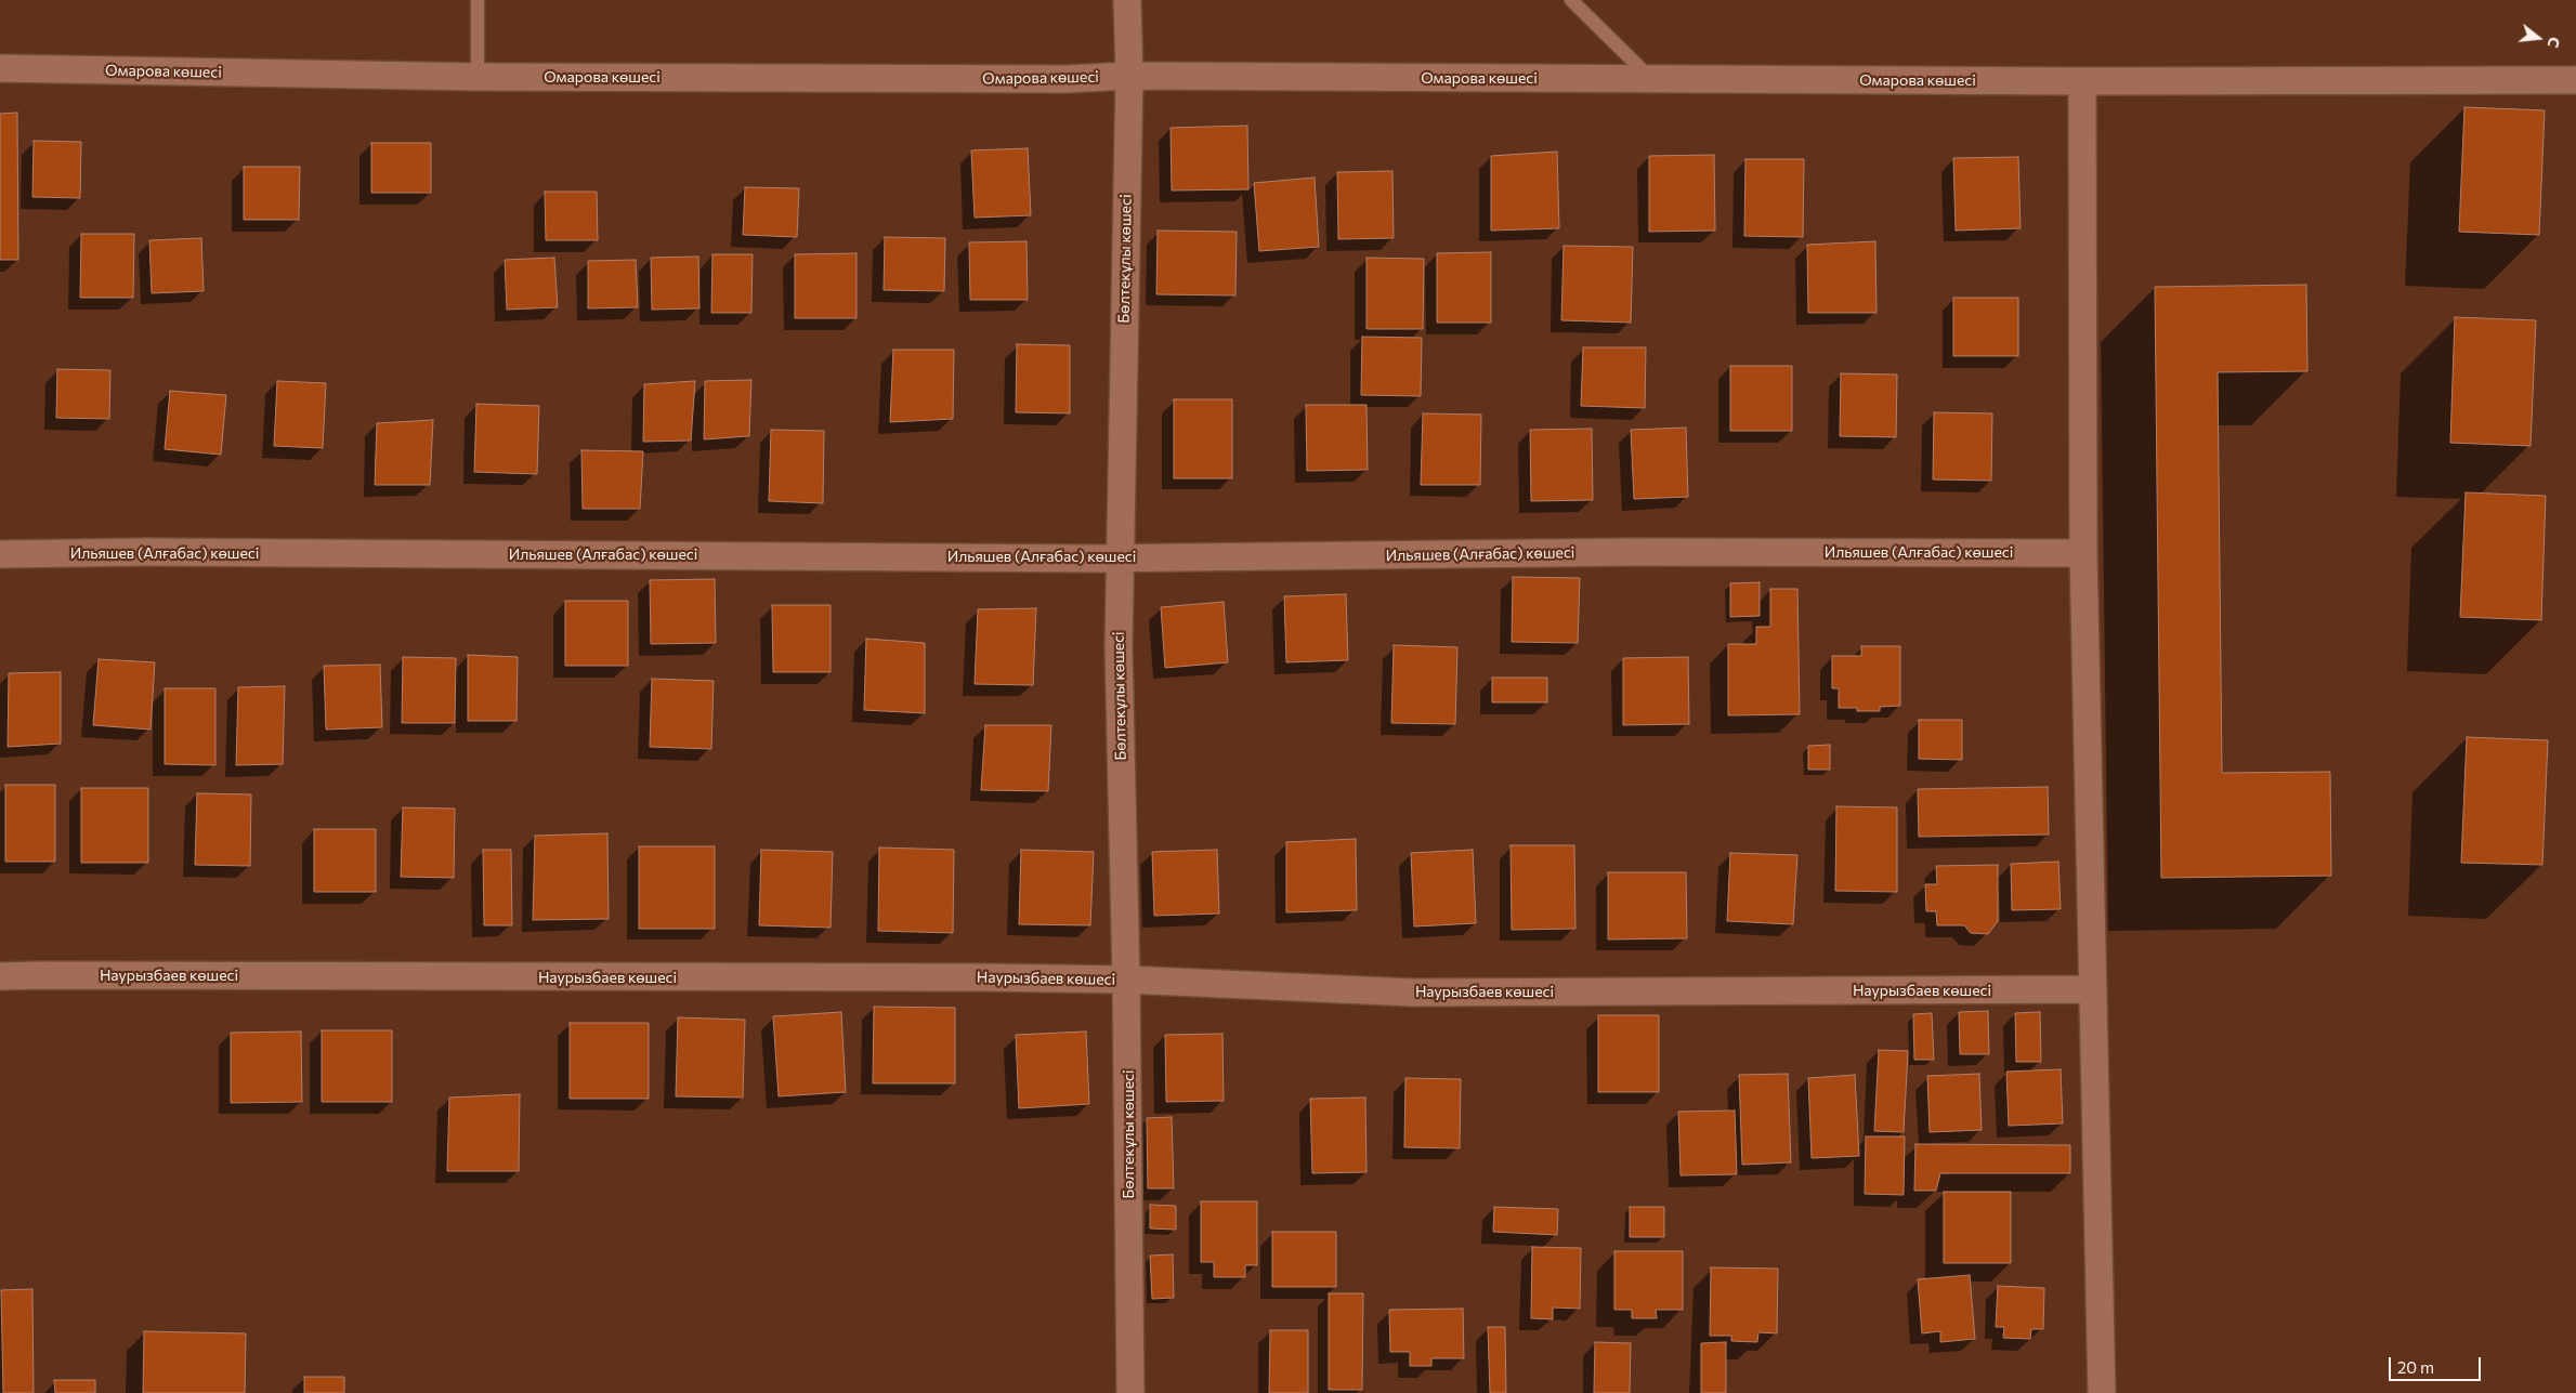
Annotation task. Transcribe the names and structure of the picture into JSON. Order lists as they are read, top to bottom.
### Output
{
  "streets": {
    "street": [
      "Омарова көшесі",
      "Бөлтекұлы көшесі",
      "Ильяшев (Алғабас) көшесі",
      "Наурызбаев көшесі"
    ]
  },
  "crossings": [
    ["Омарова көшесі", "Бөлтекұлы көшесі"],
    ["Бөлтекұлы көшесі", "Ильяшев (Алғабас) көшесі"],
    ["Бөлтекұлы көшесі", "Наурызбаев көшесі"]
  ],
  "scale_bar": "20 m",
  "north": "right"
}
